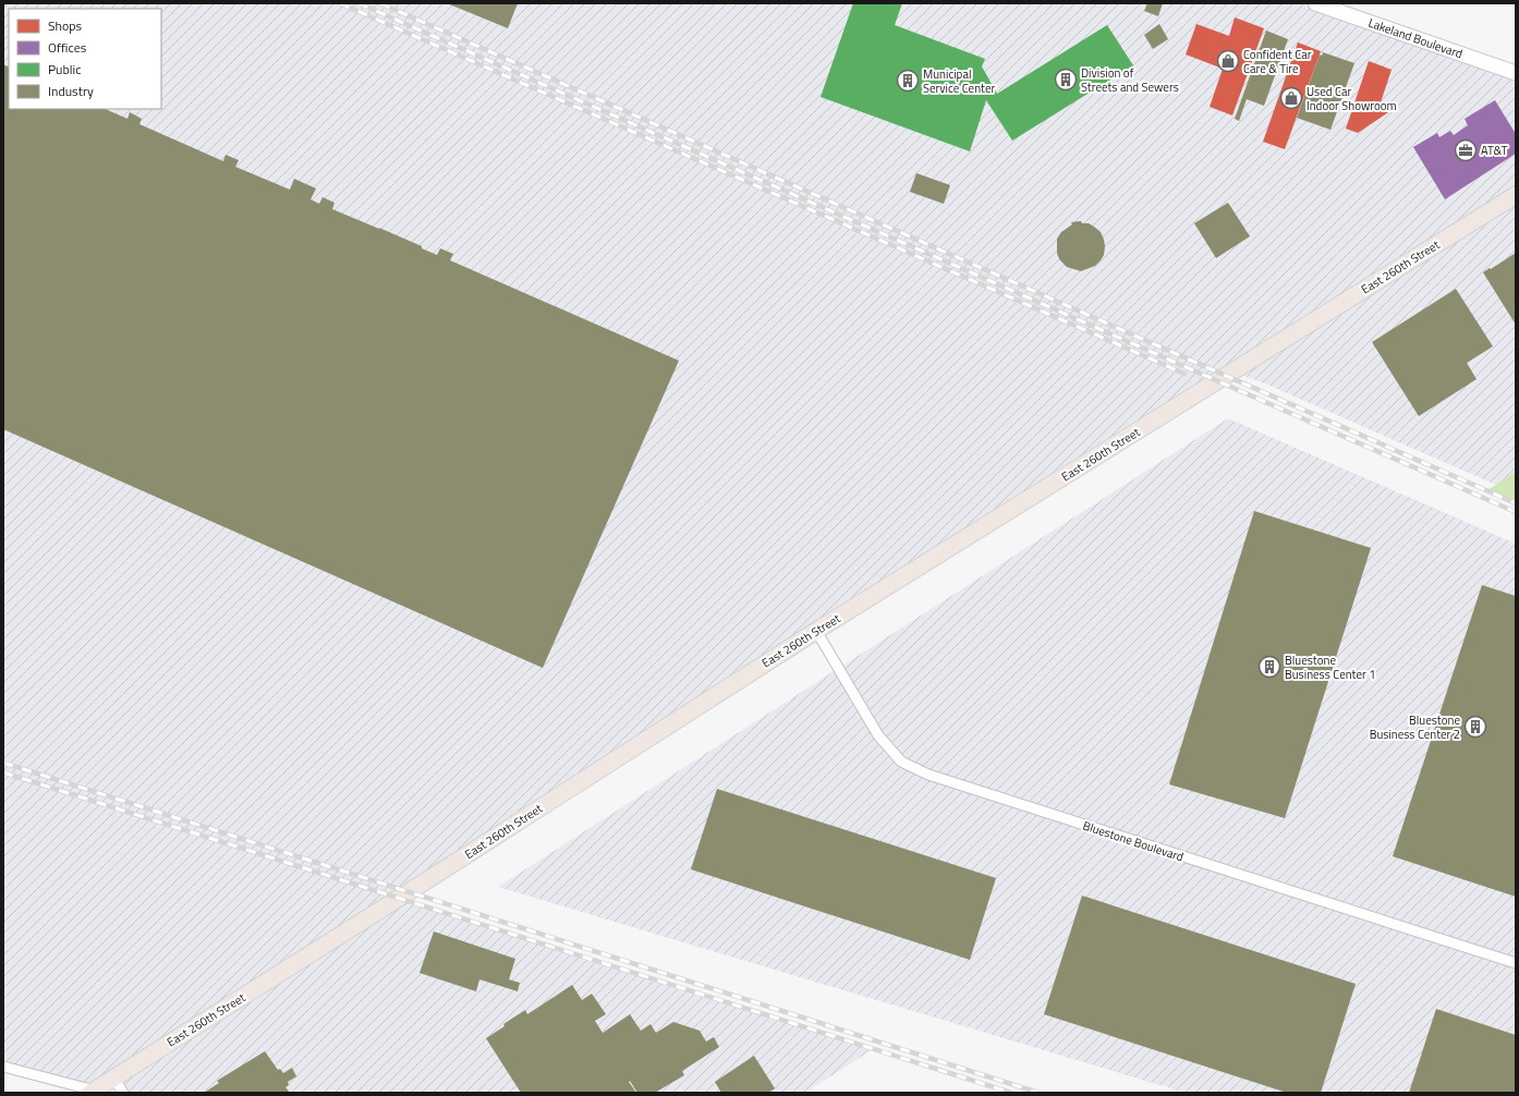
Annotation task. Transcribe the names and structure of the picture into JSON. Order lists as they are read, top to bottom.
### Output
{
  "streets": {
    "main road": ["East 260th Street"],
    "street": ["Lakeland Boulevard", "Bluestone Boulevard"]
  },
  "crossings": [
    ["East 260th Street", "Bluestone Boulevard"]
  ],
  "places": {
    "shop": ["Confident Car Care & Tire", "Used Car Indoor Showroom"],
    "building": [
      "Division of Streets and Sewers",
      "Municipal Service Center",
      "Bluestone Business Center 1",
      "Bluestone Business Center 2"
    ],
    "office": ["AT&T"]
  },
  "legend": [
    "Shops",
    "Offices",
    "Public",
    "Industry"
  ]
}
